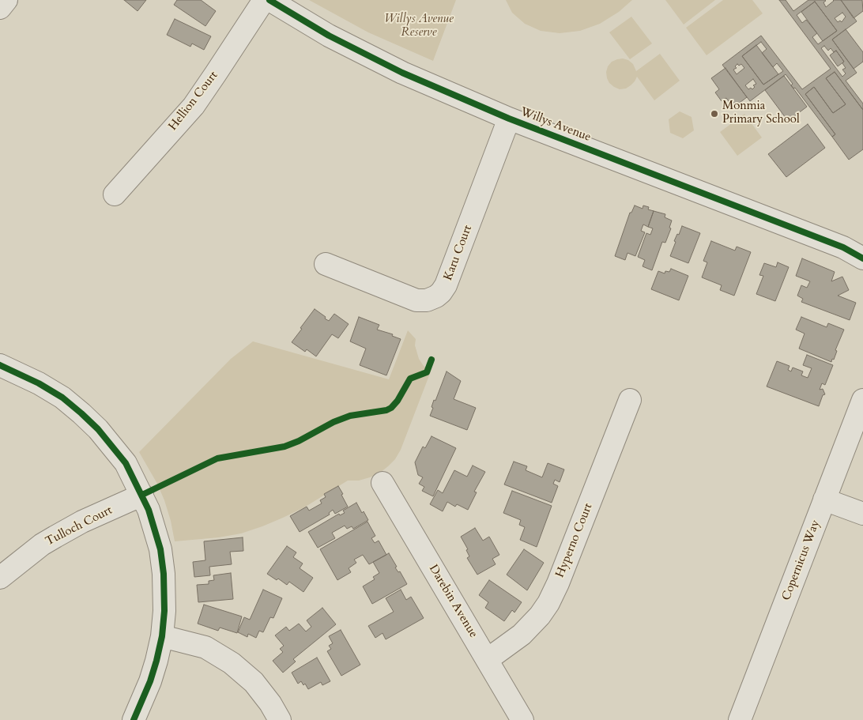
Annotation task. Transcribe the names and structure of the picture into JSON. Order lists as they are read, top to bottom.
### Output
{
  "streets": {
    "street": [
      "Hellion Court",
      "Willys Avenue",
      "Karu Court",
      "Tulloch Court",
      "Hyperno Court",
      "Copernicus Way",
      "Darebin Avenue"
    ]
  },
  "crossings": [
    ["Willys Avenue", "Karu Court"],
    ["Hyperno Court", "Darebin Avenue"]
  ],
  "parks": ["Willys Avenue Reserve"],
  "places": ["Monmia Primary School"]
}
